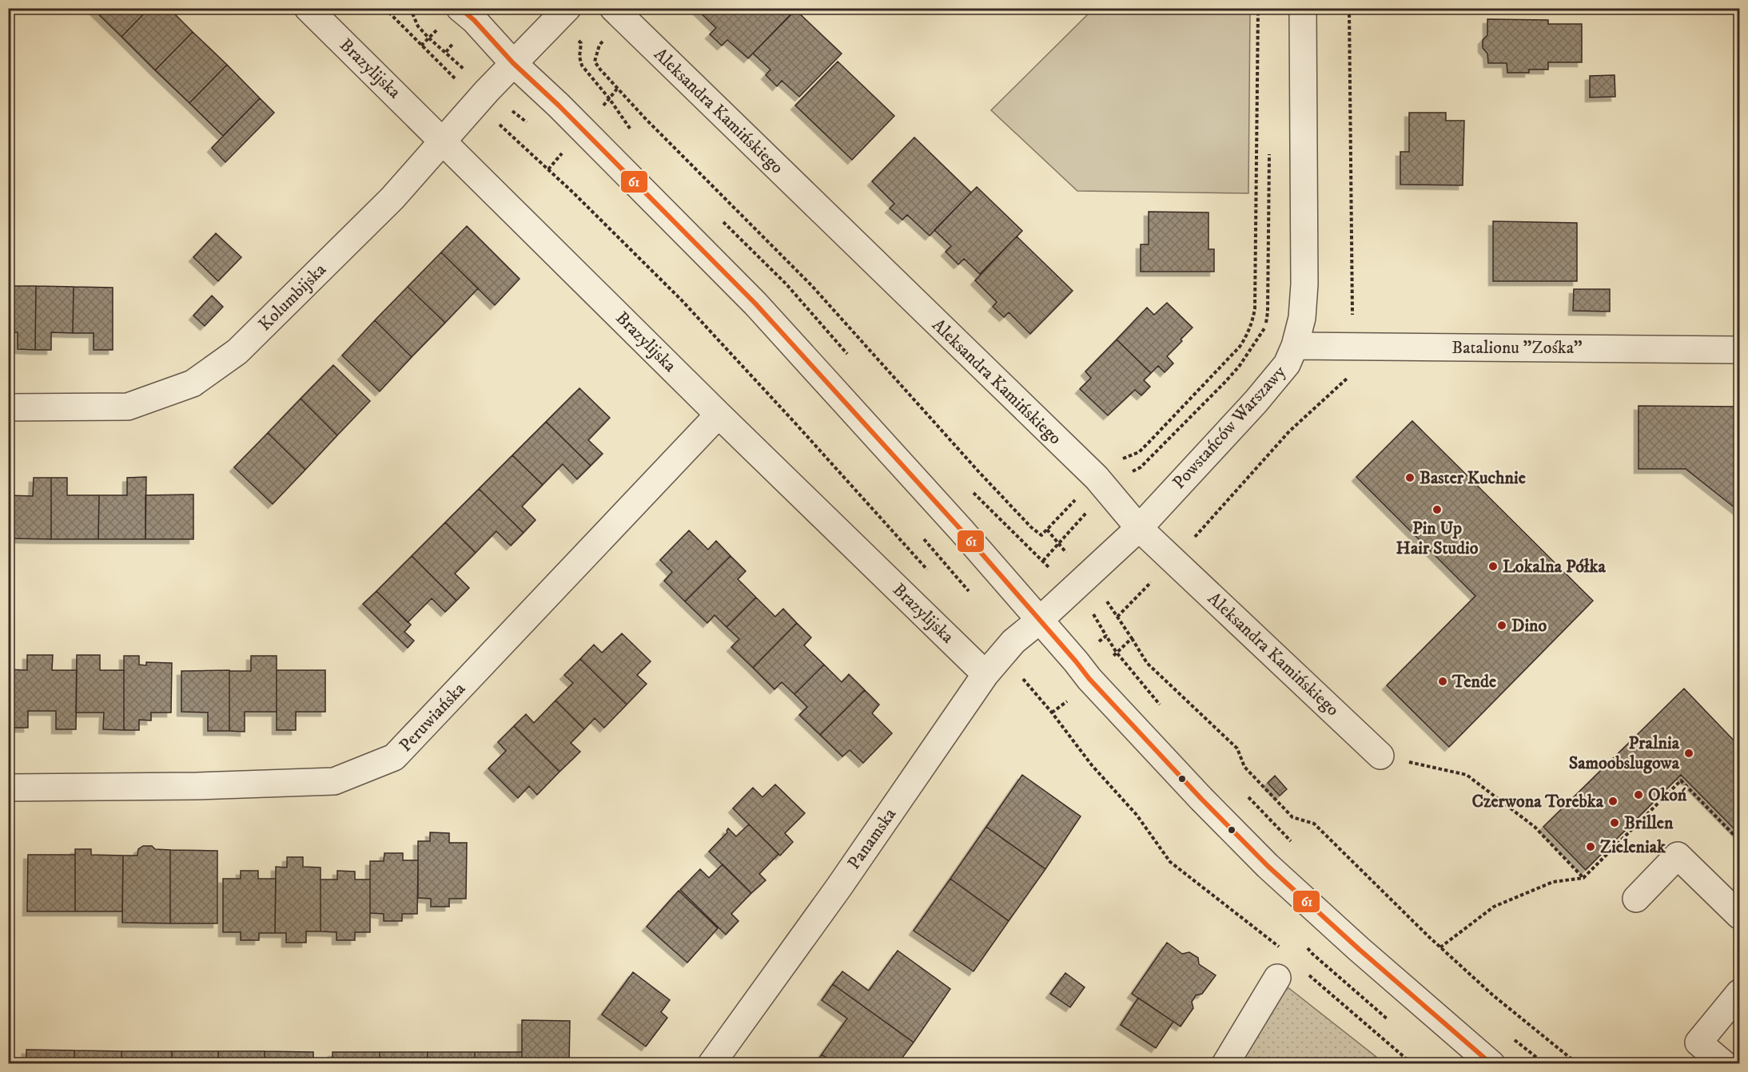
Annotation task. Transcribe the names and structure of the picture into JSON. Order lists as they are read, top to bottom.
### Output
{
  "streets": {
    "street": [
      "Brazylijska",
      "Aleksandra Kamińskiego",
      "Kolumbijska",
      "Batalionu \"Zośka\"",
      "Powstańców Warszawy",
      "Peruwiańska",
      "Panamska"
    ]
  },
  "crossings": [
    ["Brazylijska", "Kolumbijska"],
    ["Brazylijska", "Peruwiańska"],
    ["Brazylijska", "Panamska"],
    ["Aleksandra Kamińskiego", "Powstańców Warszawy"],
    ["Batalionu \"Zośka\"", "Powstańców Warszawy"],
    ["Powstańców Warszawy", "Panamska"]
  ],
  "places": [
    "Baster Kuchnie",
    "Pin Up Hair Studio",
    "Lokalna Półka",
    "Dino",
    "Tende",
    "Pralnia Samoobslugowa",
    "Okoń",
    "Czerwona Torebka",
    "Brillen",
    "Zieleniak"
  ],
  "lines": ["transit line 61"]
}
